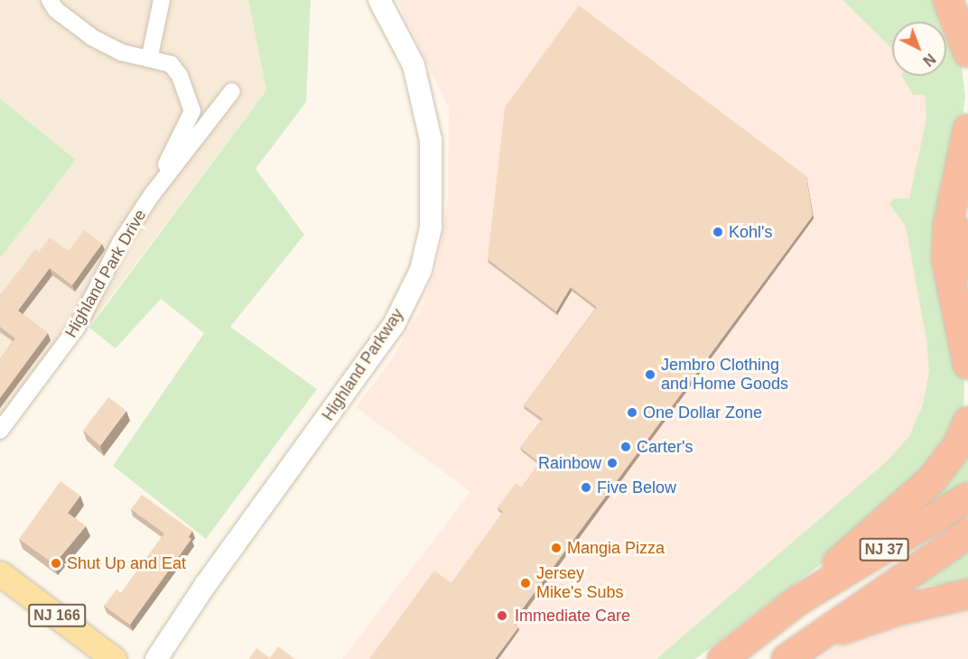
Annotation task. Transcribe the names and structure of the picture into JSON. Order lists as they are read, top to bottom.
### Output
{
  "streets": {
    "highway": ["NJ 37"],
    "main road": ["NJ 166"],
    "street": ["Highland Park Drive", "Highland Parkway"]
  },
  "places": [
    "Kohl's",
    "Jembro Clothing and Home Goods",
    "One Dollar Zone",
    "Carter's",
    "Rainbow",
    "Five Below",
    "Mangia Pizza",
    "Shut Up and Eat",
    "Jersey Mike's Subs",
    "Immediate Care"
  ],
  "north": "bottom right"
}
